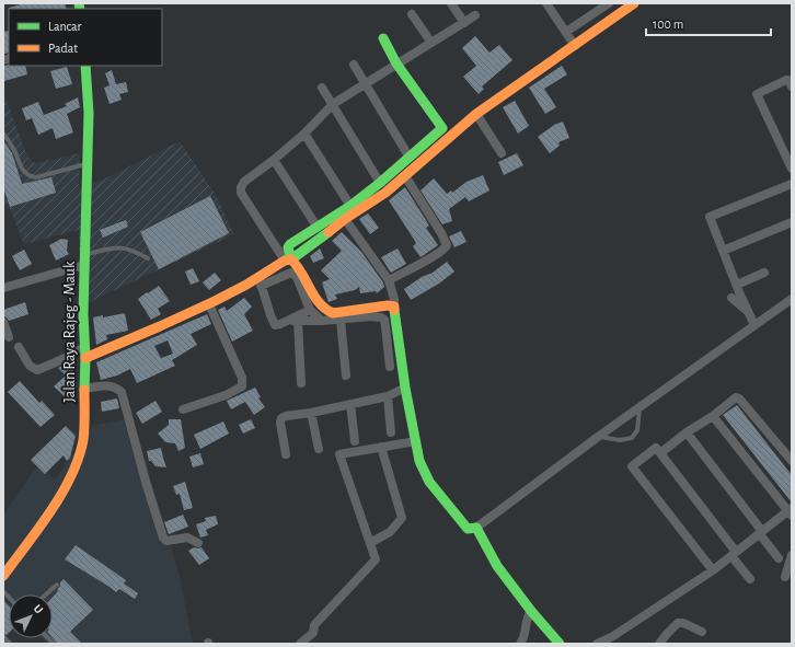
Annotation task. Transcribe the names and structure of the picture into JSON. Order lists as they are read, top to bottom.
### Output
{
  "streets": {
    "street": ["Jalan Raya Rajeg - Mauk"]
  },
  "legend": ["Lancar", "Padat"],
  "scale_bar": "100 m",
  "north": "top right"
}
